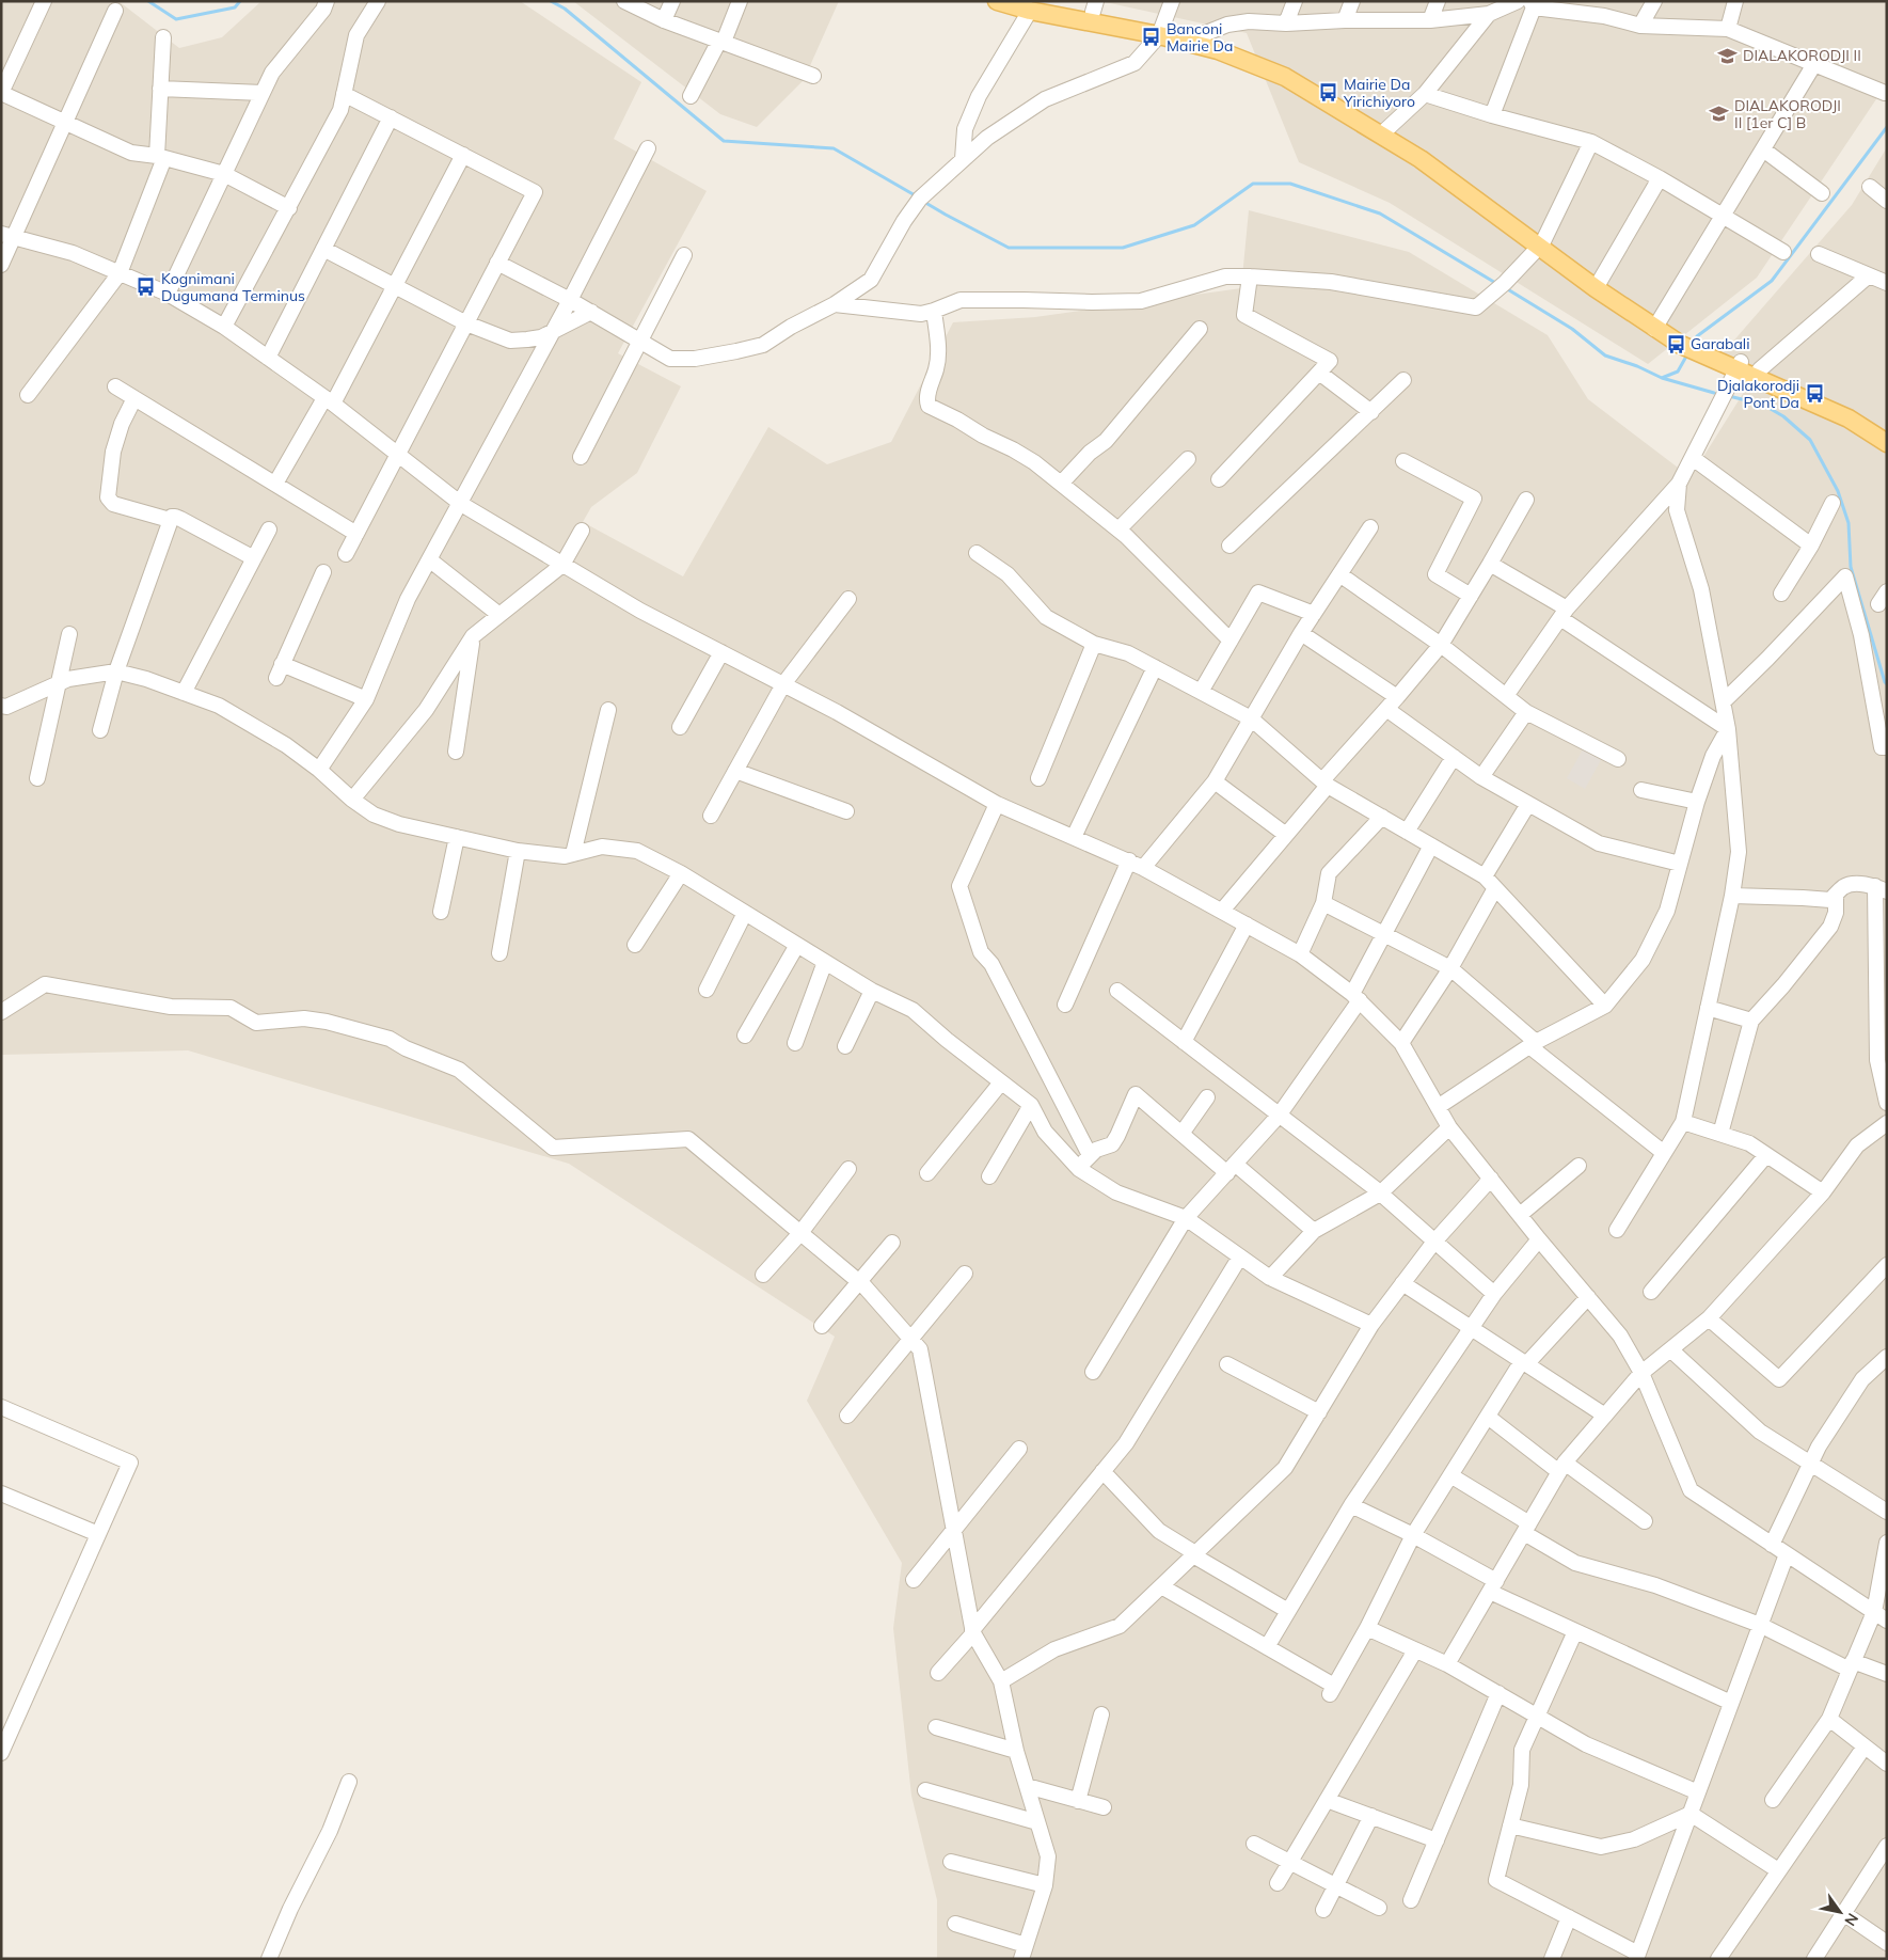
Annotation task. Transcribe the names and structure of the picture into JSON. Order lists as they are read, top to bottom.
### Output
{
  "places": {
    "bus stop": [
      "Banconi Mairie Da",
      "Mairie Da Yirichiyoro",
      "Kognimani Dugumana Terminus",
      "Garabali",
      "Djalakorodji Pont Da"
    ],
    "school or university": ["DIALAKORODJI II", "DIALAKORODJI II [1er C] B"]
  },
  "north": "bottom right"
}
